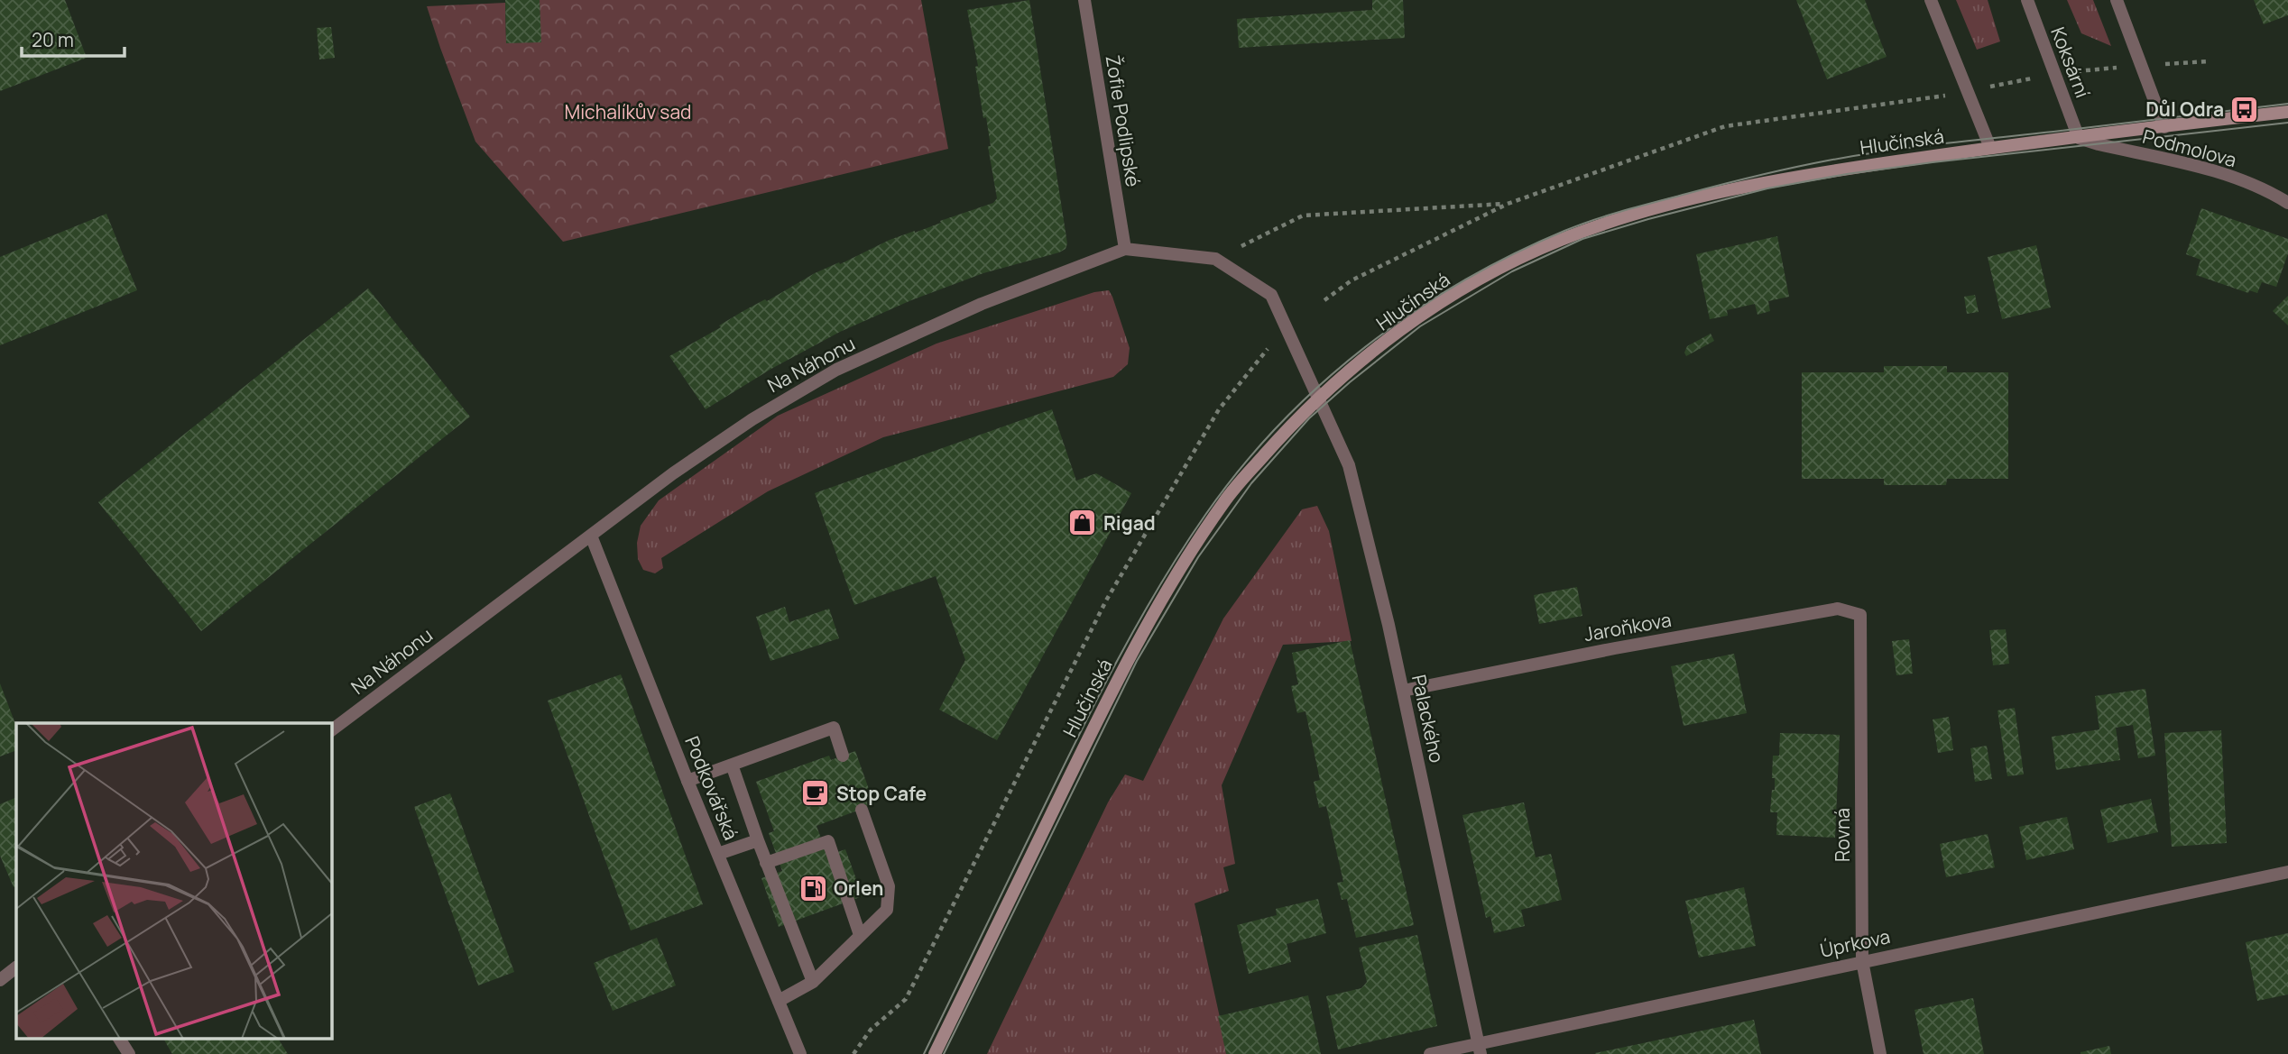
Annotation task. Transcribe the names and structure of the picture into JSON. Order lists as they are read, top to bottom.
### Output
{
  "streets": {
    "street": [
      "Koksární",
      "Žofie Podlipské",
      "Hlučínská",
      "Podmolova",
      "Na Náhonu",
      "Jaroňkova",
      "Palackého",
      "Podkovářská",
      "Rovná",
      "Úprkova"
    ]
  },
  "crossings": [
    ["Koksární", "Hlučínská"],
    ["Koksární", "Podmolova"],
    ["Žofie Podlipské", "Na Náhonu"],
    ["Hlučínská", "Podmolova"],
    ["Hlučínská", "Na Náhonu"],
    ["Hlučínská", "Palackého"],
    ["Na Náhonu", "Palackého"],
    ["Na Náhonu", "Podkovářská"],
    ["Jaroňkova", "Palackého"],
    ["Jaroňkova", "Rovná"],
    ["Palackého", "Úprkova"],
    ["Rovná", "Úprkova"]
  ],
  "parks": ["Michalíkův sad"],
  "places": {
    "bus stop": ["Důl Odra"],
    "shop": ["Rigad"],
    "cafe": ["Stop Cafe"],
    "fuel station": ["Orlen"]
  },
  "scale_bar": "20 m"
}
